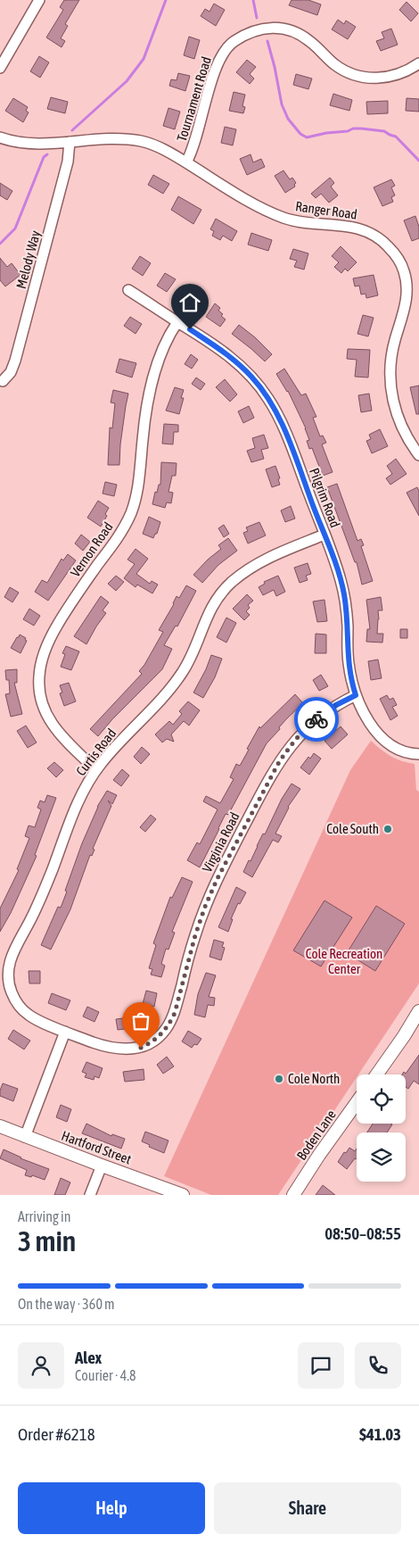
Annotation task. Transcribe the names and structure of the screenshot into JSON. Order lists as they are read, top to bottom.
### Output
{
  "streets": {
    "street": [
      "Tournament Road",
      "Ranger Road",
      "Melody Way",
      "Pilgrim Road",
      "Vernon Road",
      "Curtis Road",
      "Virginia Road",
      "Boden Lane",
      "Hartford Street"
    ]
  },
  "crossings": [
    ["Tournament Road", "Ranger Road"],
    ["Ranger Road", "Melody Way"],
    ["Pilgrim Road", "Vernon Road"],
    ["Pilgrim Road", "Curtis Road"],
    ["Pilgrim Road", "Virginia Road"],
    ["Vernon Road", "Curtis Road"],
    ["Curtis Road", "Virginia Road"]
  ],
  "parks": ["Cole Recreation Center"],
  "places": ["Cole South", "Cole North"],
  "page": {
    "heading": ["3 min", "Arriving in", "08:50–08:55"],
    "panel": [
      "Alex",
      "Courier · 4.8",
      "Order #6218",
      "$41.03"
    ],
    "bar": "On the way · 360 m",
    "buttons": ["Help", "Share"]
  }
}
